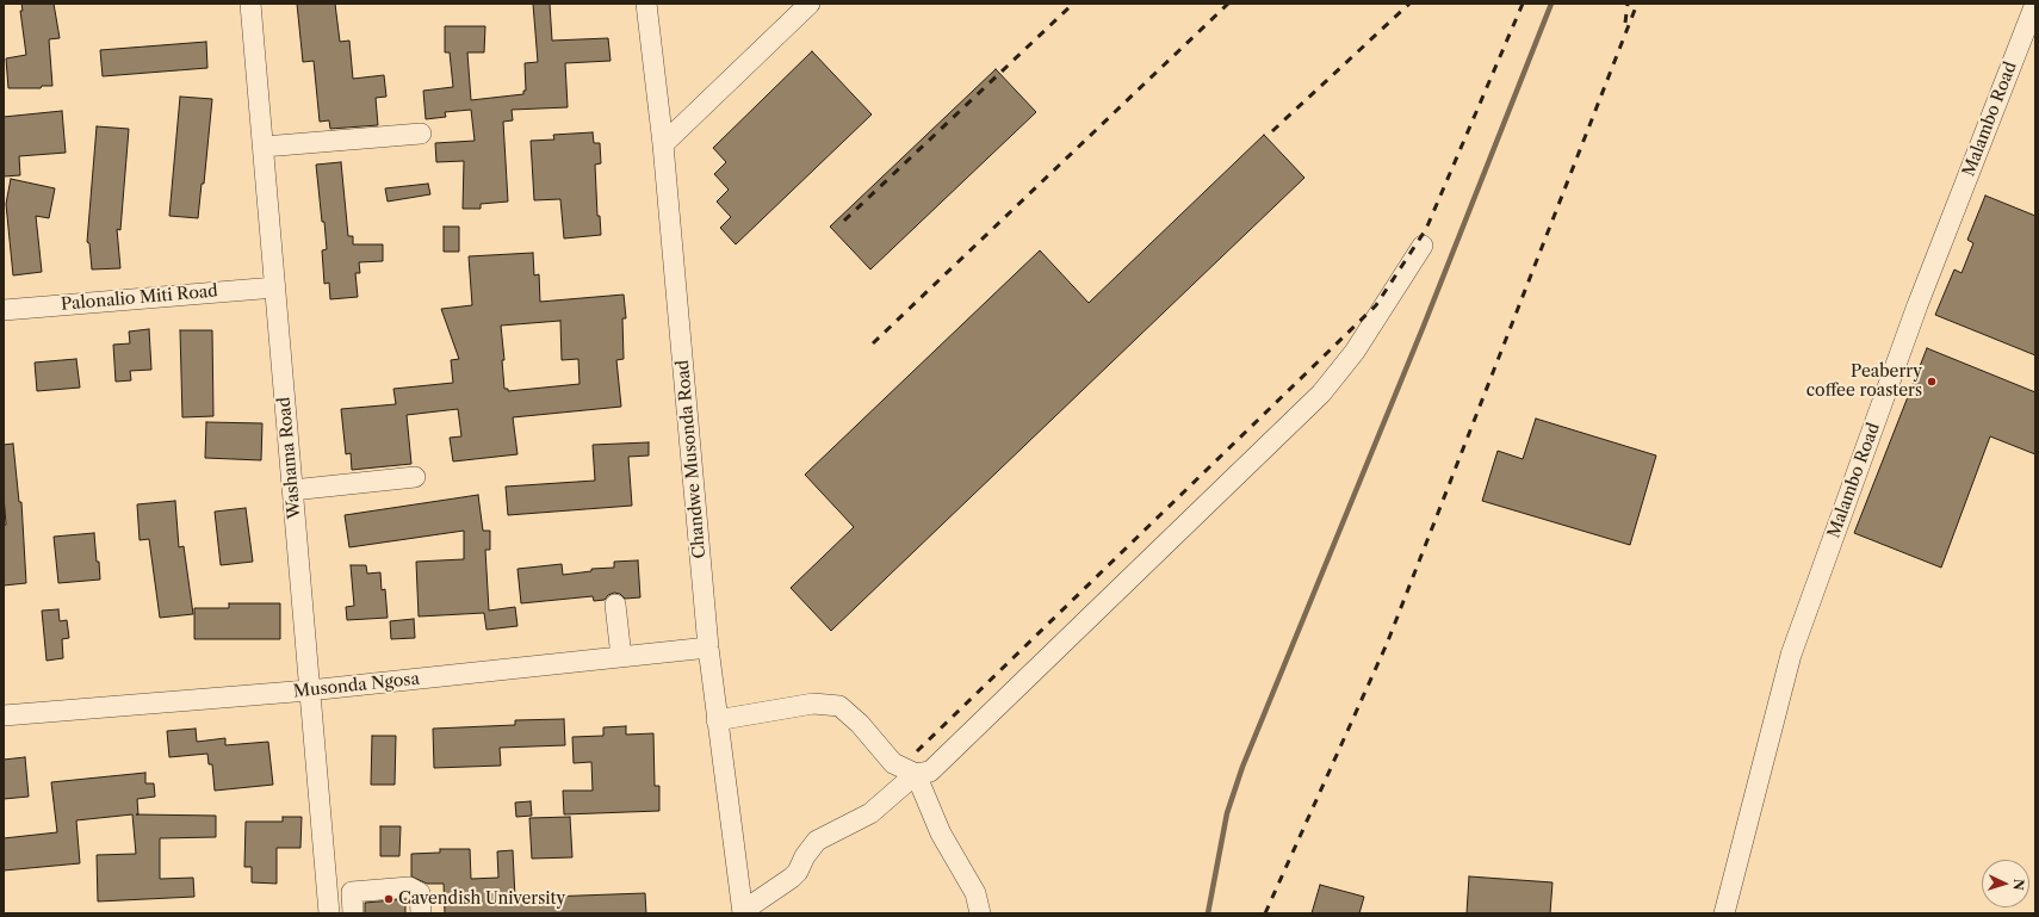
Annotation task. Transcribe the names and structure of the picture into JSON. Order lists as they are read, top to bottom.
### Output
{
  "streets": {
    "street": [
      "Malambo Road",
      "Palonalio Miti Road",
      "Washama Road",
      "Chandwe Musonda Road",
      "Musonda Ngosa"
    ]
  },
  "crossings": [
    ["Palonalio Miti Road", "Washama Road"],
    ["Washama Road", "Musonda Ngosa"],
    ["Chandwe Musonda Road", "Musonda Ngosa"]
  ],
  "places": ["Peaberry coffee roasters", "Cavendish University"],
  "north": "right"
}
